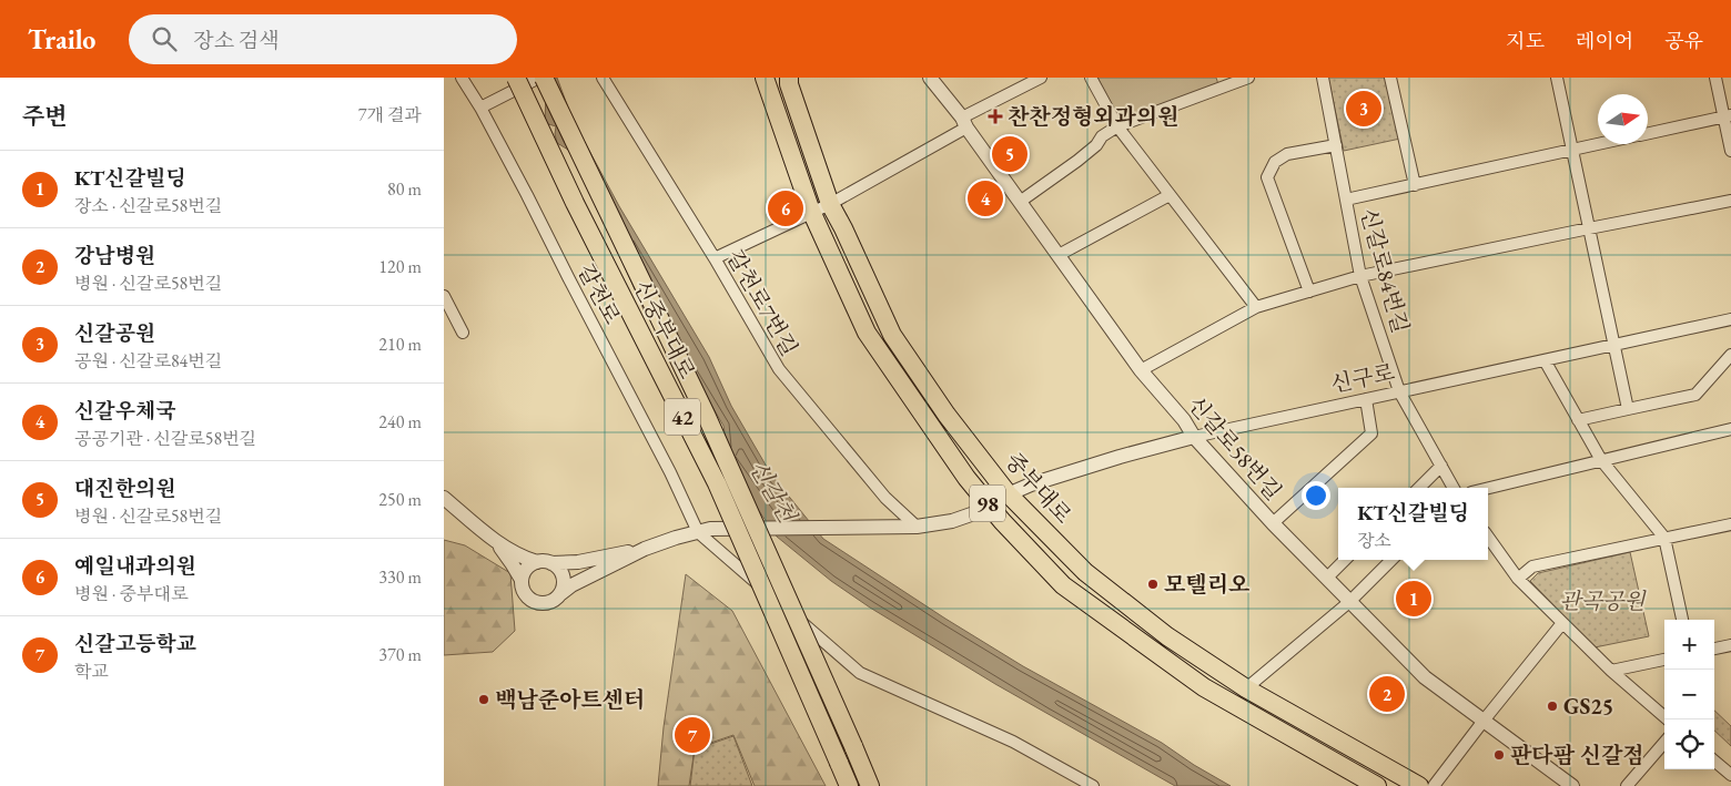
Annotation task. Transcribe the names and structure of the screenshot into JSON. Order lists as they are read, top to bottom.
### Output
{
  "streets": {
    "main road": [
      "신중부대로",
      "42",
      "중부대로",
      "98"
    ],
    "street": [
      "신갈로84번길",
      "갈천로",
      "갈천로7번길",
      "신구로",
      "신갈로58번길"
    ]
  },
  "crossings": [
    ["신갈로84번길", "신구로"],
    ["갈천로", "신구로"],
    ["갈천로7번길", "신구로"],
    ["신구로", "신갈로58번길"],
    ["신구로", "중부대로"],
    ["신구로", "98"]
  ],
  "water": ["신갈천"],
  "parks": ["관곡공원"],
  "places": {
    "health": ["찬찬정형외과의원"],
    "other": [
      "모텔리오",
      "백남준아트센터",
      "GS25",
      "판다팜 신갈점"
    ]
  },
  "north": "right",
  "page": {
    "header": "Trailo",
    "search": "장소 검색",
    "nav": ["지도", "레이어", "공유"],
    "heading": ["주변", "7개 결과"],
    "pins": [
      "3",
      "5",
      "4",
      "6",
      "1",
      "2",
      "7"
    ],
    "list": [
      {
        "mark": "1",
        "name": "KT신갈빌딩",
        "note": "장소 · 신갈로58번길",
        "value": "80 m"
      },
      {
        "mark": "2",
        "name": "강남병원",
        "note": "병원 · 신갈로58번길",
        "value": "120 m"
      },
      {
        "mark": "3",
        "name": "신갈공원",
        "note": "공원 · 신갈로84번길",
        "value": "210 m"
      },
      {
        "mark": "4",
        "name": "신갈우체국",
        "note": "공공기관 · 신갈로58번길",
        "value": "240 m"
      },
      {
        "mark": "5",
        "name": "대진한의원",
        "note": "병원 · 신갈로58번길",
        "value": "250 m"
      },
      {
        "mark": "6",
        "name": "예일내과의원",
        "note": "병원 · 중부대로",
        "value": "330 m"
      },
      {
        "mark": "7",
        "name": "신갈고등학교",
        "note": "학교",
        "value": "370 m"
      }
    ],
    "popup": ["KT신갈빌딩", "장소"],
    "map_buttons": ["+", "−"]
  }
}
